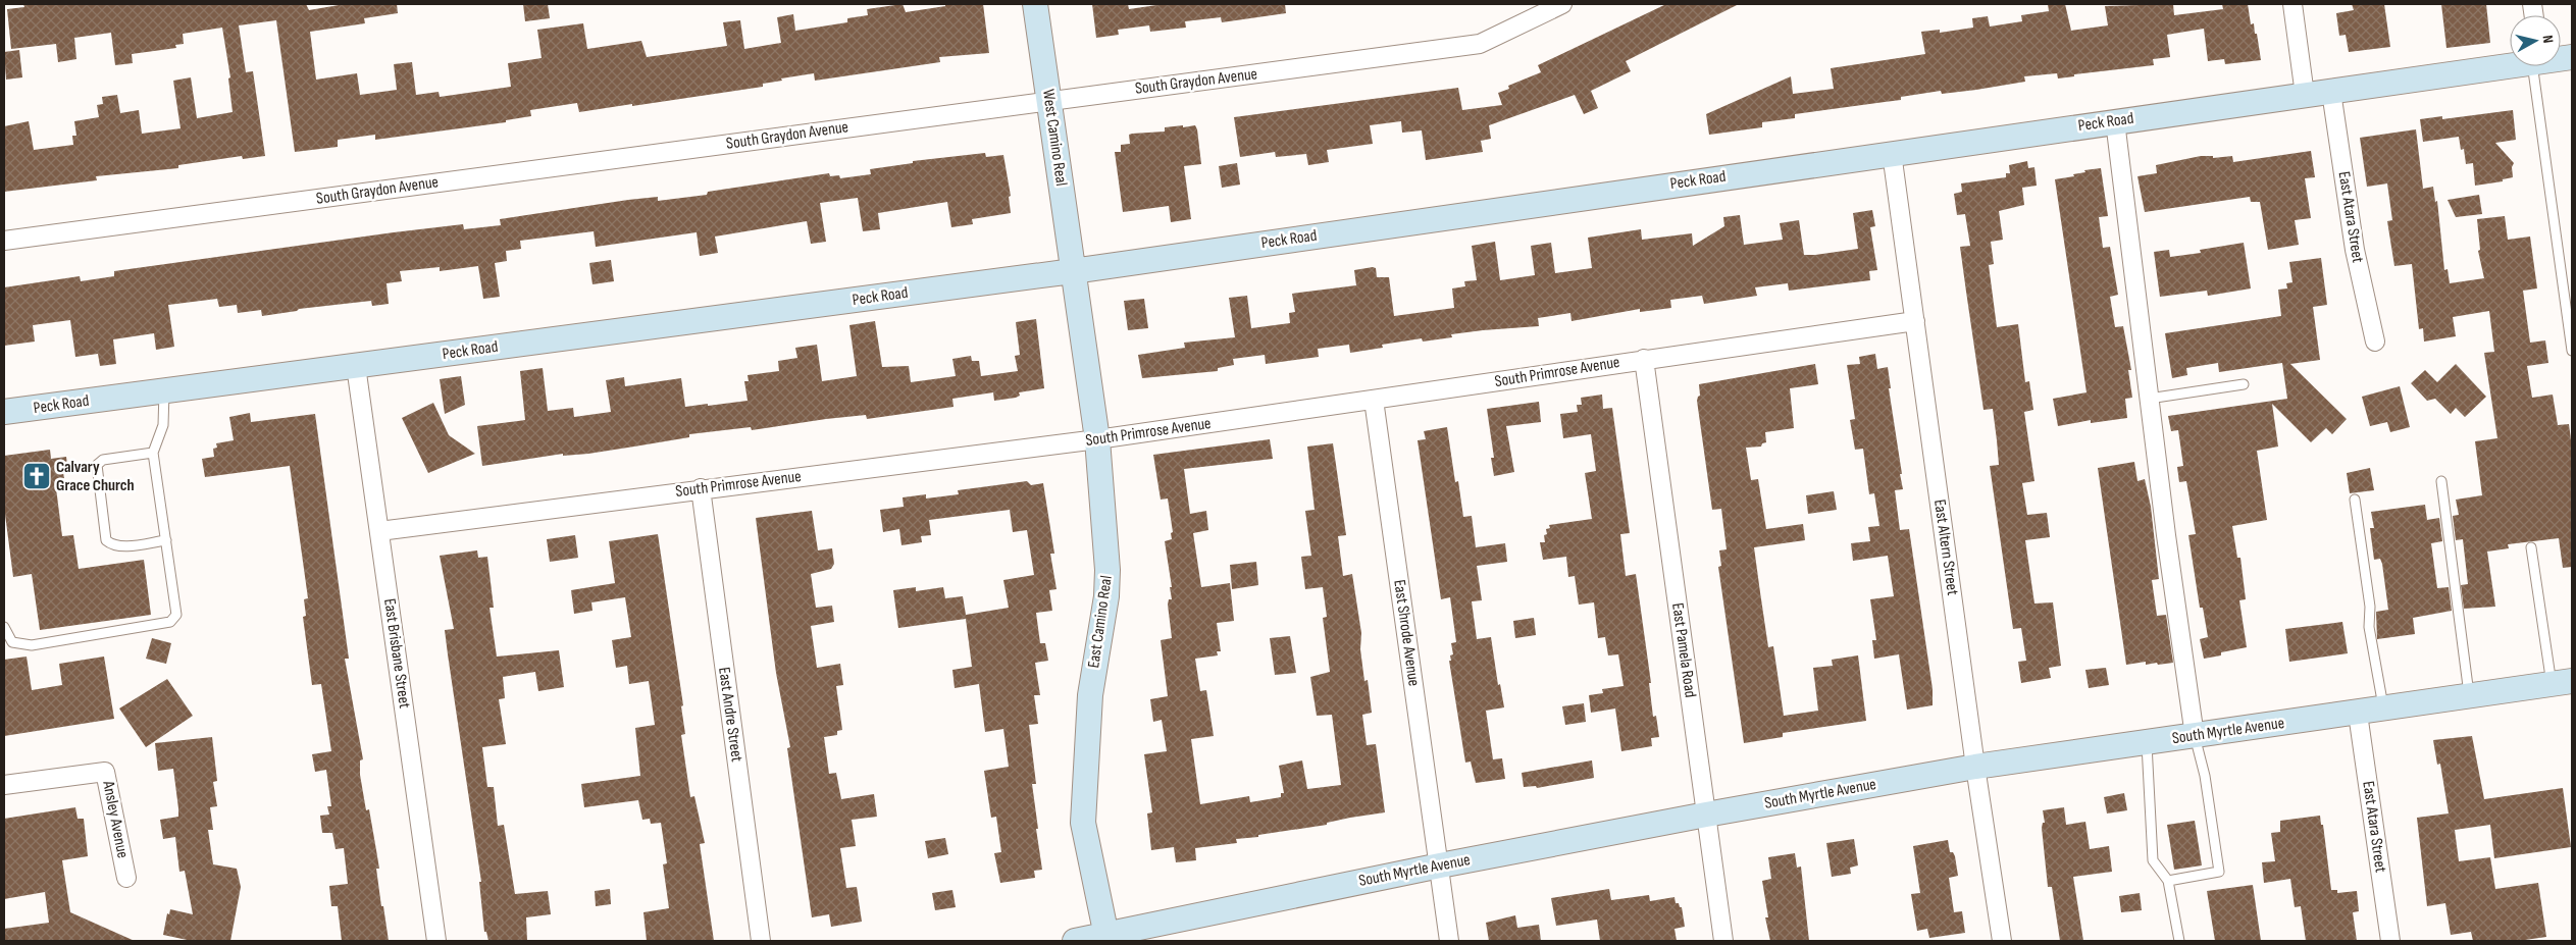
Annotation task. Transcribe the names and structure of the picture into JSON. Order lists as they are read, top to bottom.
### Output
{
  "streets": {
    "street": [
      "South Graydon Avenue",
      "Peck Road",
      "West Camino Real",
      "East Atara Street",
      "South Primrose Avenue",
      "East Altern Street",
      "East Camino Real",
      "East Shrode Avenue",
      "East Pamela Road",
      "East Brisbane Street",
      "East Andre Street",
      "South Myrtle Avenue",
      "Ansley Avenue"
    ]
  },
  "crossings": [
    ["South Graydon Avenue", "West Camino Real"],
    ["Peck Road", "West Camino Real"],
    ["Peck Road", "East Atara Street"],
    ["Peck Road", "East Altern Street"],
    ["Peck Road", "East Camino Real"],
    ["Peck Road", "East Brisbane Street"],
    ["West Camino Real", "East Camino Real"],
    ["East Atara Street", "South Myrtle Avenue"],
    ["South Primrose Avenue", "East Altern Street"],
    ["South Primrose Avenue", "East Camino Real"],
    ["South Primrose Avenue", "East Shrode Avenue"],
    ["South Primrose Avenue", "East Pamela Road"],
    ["South Primrose Avenue", "East Brisbane Street"],
    ["South Primrose Avenue", "East Andre Street"],
    ["East Altern Street", "South Myrtle Avenue"],
    ["East Camino Real", "South Myrtle Avenue"],
    ["East Shrode Avenue", "South Myrtle Avenue"],
    ["East Pamela Road", "South Myrtle Avenue"]
  ],
  "places": {
    "church": ["Calvary Grace Church"]
  },
  "north": "right"
}
